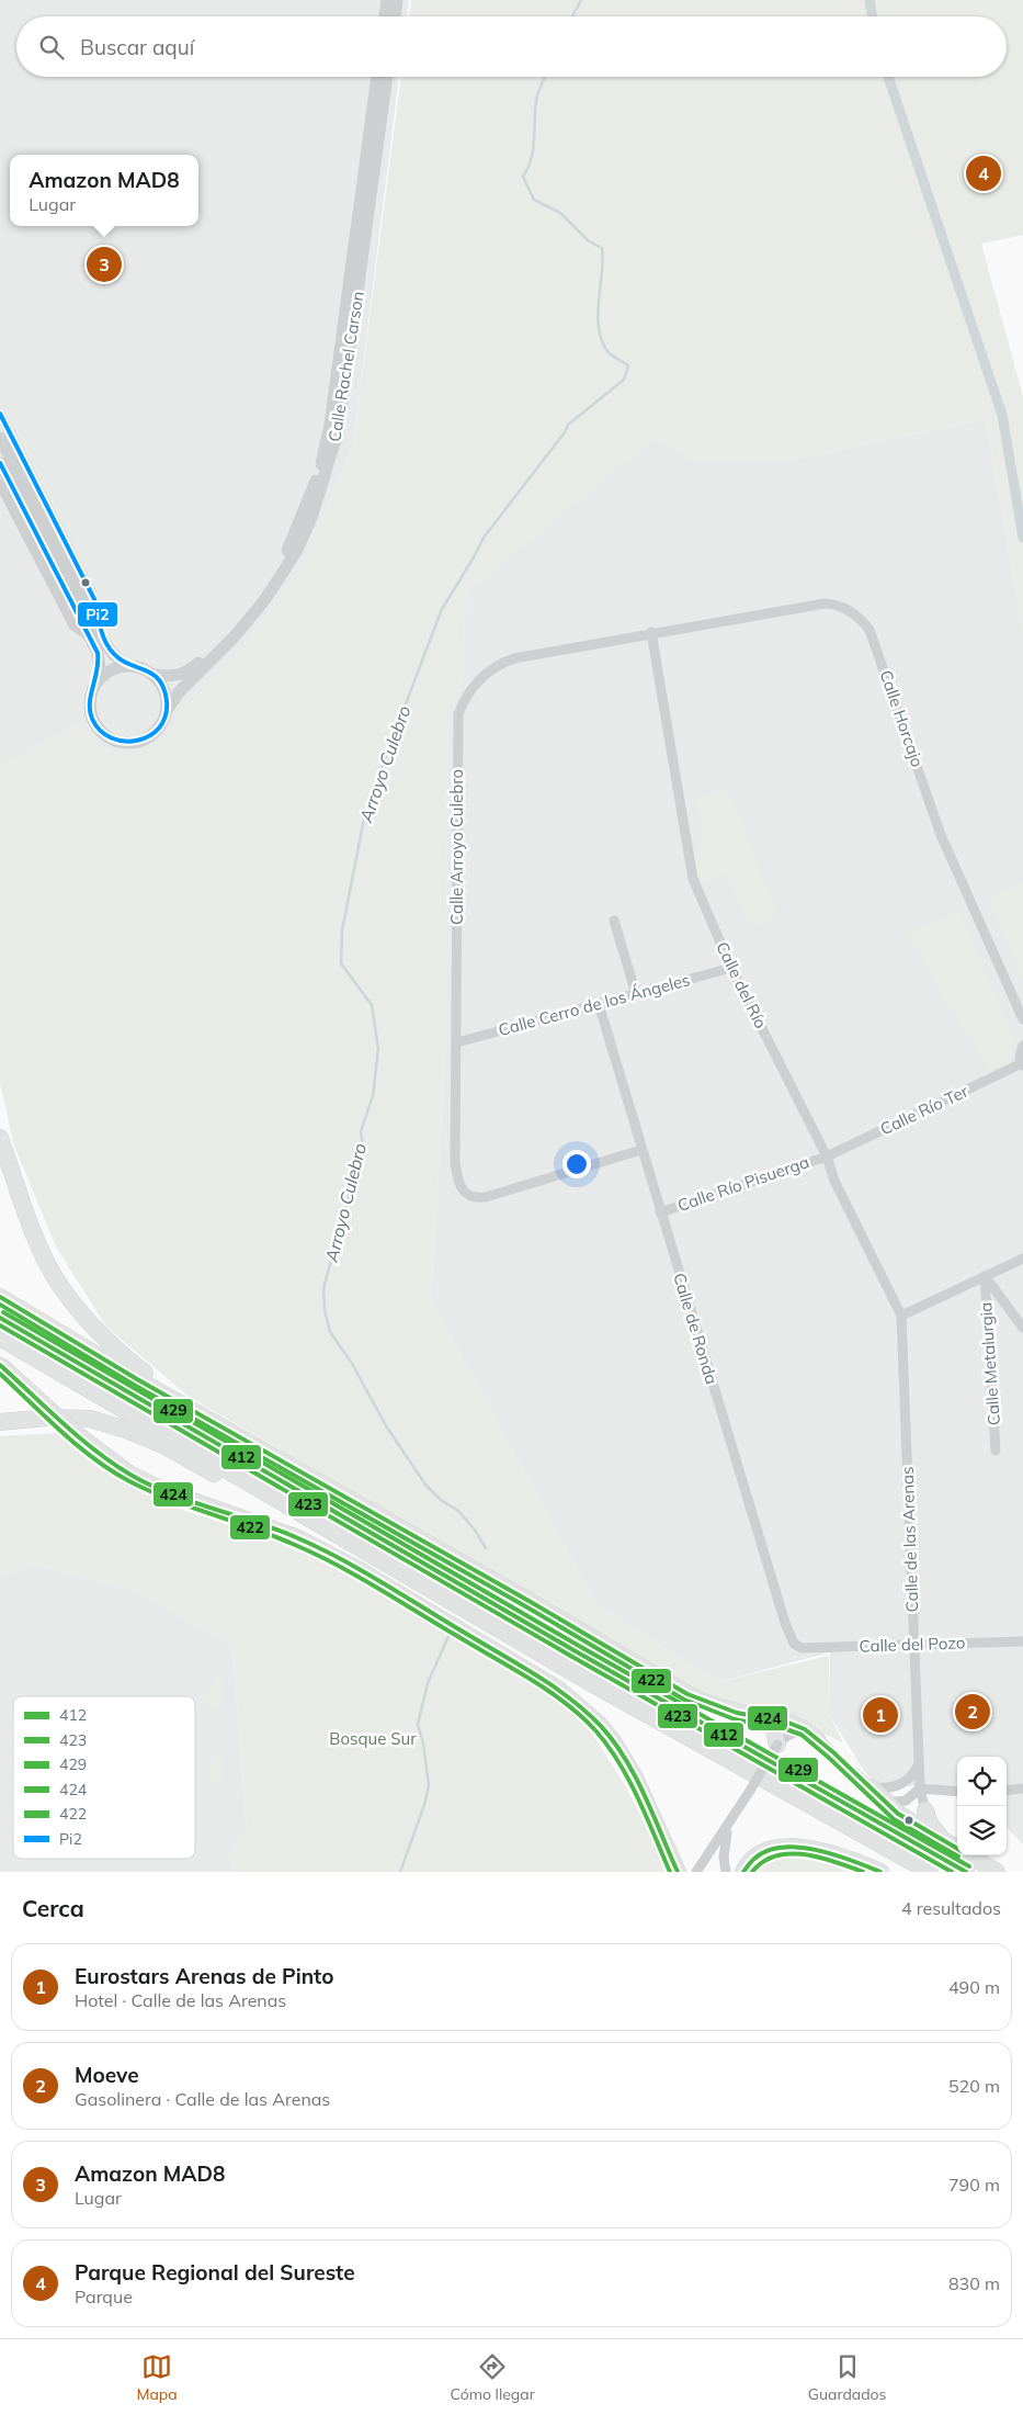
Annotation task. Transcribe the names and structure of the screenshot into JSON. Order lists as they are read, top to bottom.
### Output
{
  "streets": {
    "street": [
      "Calle Rachel Carson",
      "Calle Horcajo",
      "Calle Arroyo Culebro",
      "Calle del Río",
      "Calle Cerro de los Ángeles",
      "Calle Río Ter",
      "Calle Río Pisuerga",
      "Calle de Ronda",
      "Calle Metalurgia",
      "Calle de las Arenas",
      "Calle del Pozo"
    ]
  },
  "crossings": [
    ["Calle Horcajo", "Calle Arroyo Culebro"],
    ["Calle Horcajo", "Calle del Río"],
    ["Calle Arroyo Culebro", "Calle del Río"],
    ["Calle Arroyo Culebro", "Calle Cerro de los Ángeles"],
    ["Calle Arroyo Culebro", "Calle de Ronda"],
    ["Calle del Río", "Calle Cerro de los Ángeles"],
    ["Calle del Río", "Calle Río Ter"],
    ["Calle del Río", "Calle Río Pisuerga"],
    ["Calle del Río", "Calle de las Arenas"],
    ["Calle Cerro de los Ángeles", "Calle de Ronda"],
    ["Calle Río Ter", "Calle Río Pisuerga"],
    ["Calle Río Pisuerga", "Calle de Ronda"],
    ["Calle de Ronda", "Calle del Pozo"],
    ["Calle de las Arenas", "Calle del Pozo"]
  ],
  "water": ["Arroyo Culebro"],
  "parks": ["Bosque Sur"],
  "lines": [
    "transit line Pi2",
    "transit line 424",
    "transit line 422",
    "transit line 429",
    "transit line 412",
    "transit line 423"
  ],
  "legend": [
    "412",
    "423",
    "429",
    "424",
    "422",
    "Pi2"
  ],
  "page": {
    "search": "Buscar aquí",
    "pins": [
      "4",
      "3",
      "2",
      "1"
    ],
    "popup": ["Amazon MAD8", "Lugar"],
    "heading": ["Cerca", "4 resultados"],
    "list": [
      {
        "mark": "1",
        "name": "Eurostars Arenas de Pinto",
        "note": "Hotel · Calle de las Arenas",
        "value": "490 m"
      },
      {
        "mark": "2",
        "name": "Moeve",
        "note": "Gasolinera · Calle de las Arenas",
        "value": "520 m"
      },
      {
        "mark": "3",
        "name": "Amazon MAD8",
        "note": "Lugar",
        "value": "790 m"
      },
      {
        "mark": "4",
        "name": "Parque Regional del Sureste",
        "note": "Parque",
        "value": "830 m"
      }
    ],
    "nav": ["Mapa", "Cómo llegar", "Guardados"]
  }
}
